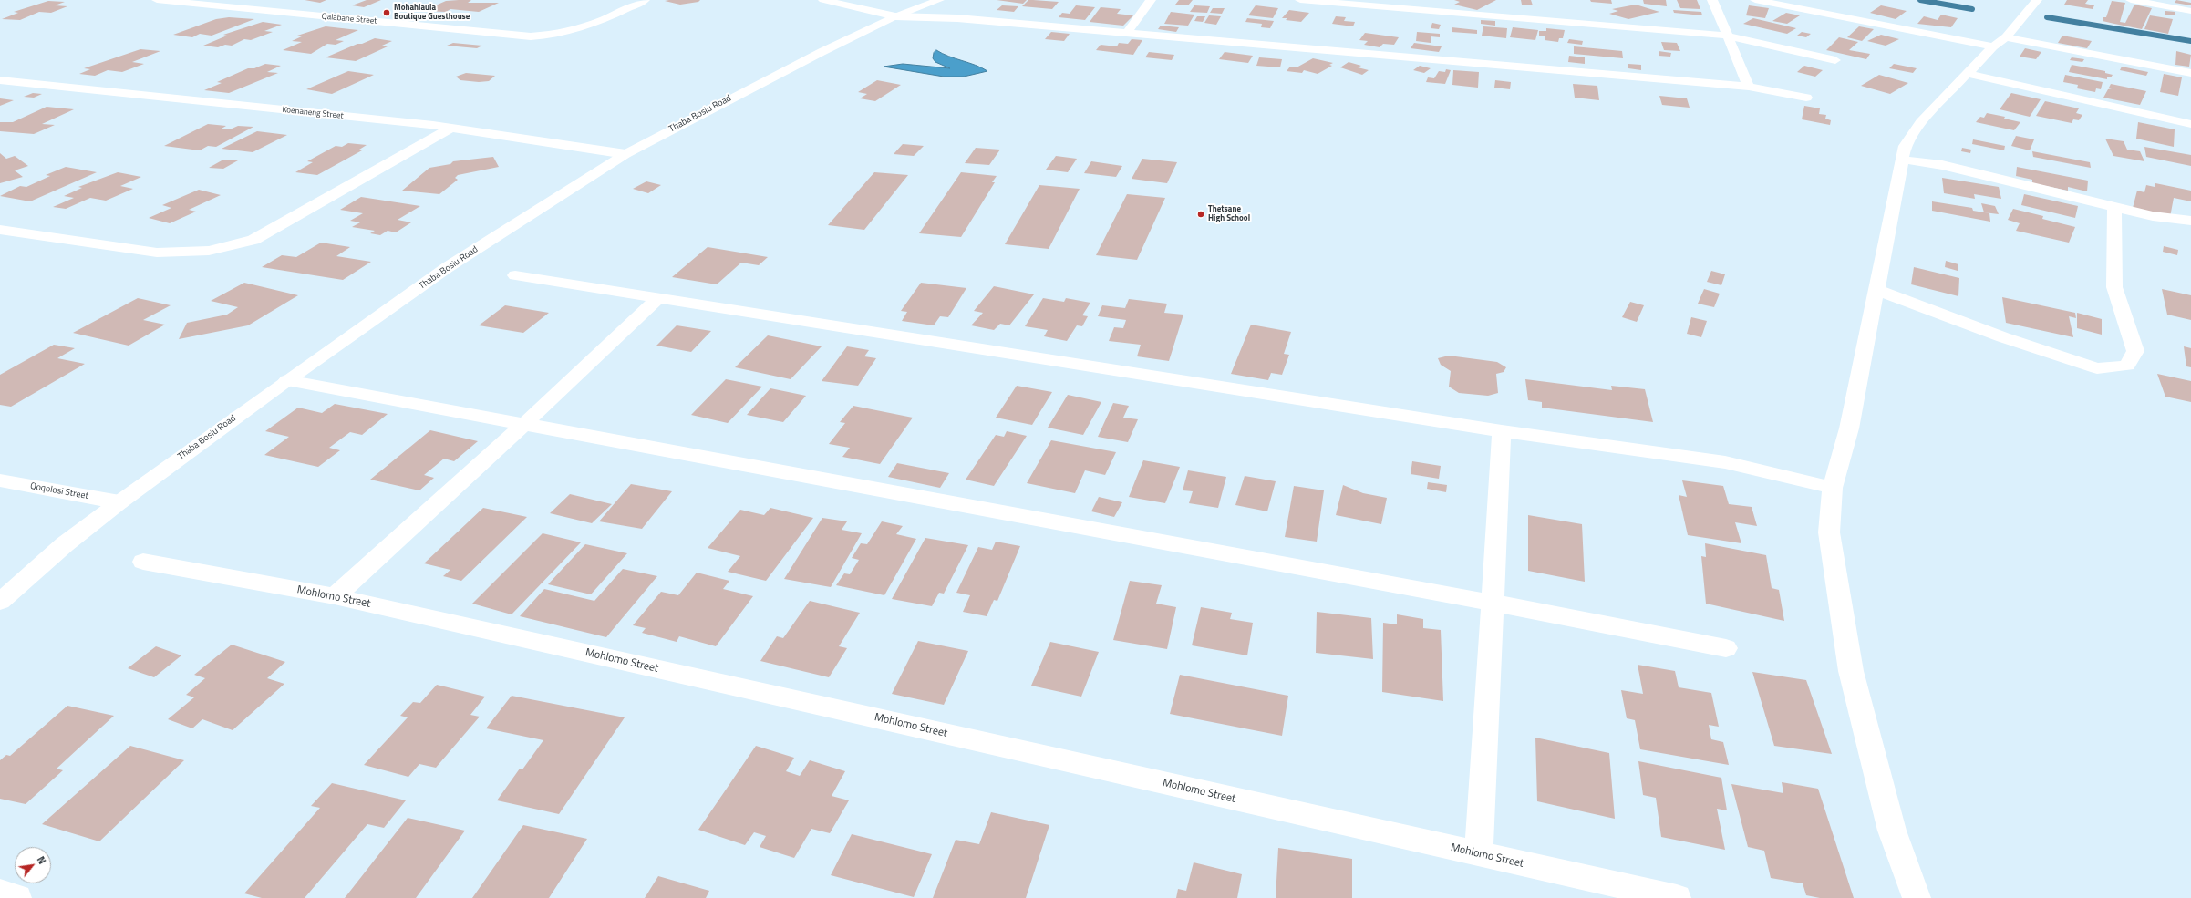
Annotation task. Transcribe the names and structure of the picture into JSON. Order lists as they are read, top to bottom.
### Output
{
  "streets": {
    "street": [
      "Qalabane Street",
      "Koenaneng Street",
      "Thaba Bosiu Road",
      "Qoqolosi Street",
      "Mohlomo Street"
    ]
  },
  "crossings": [
    ["Koenaneng Street", "Thaba Bosiu Road"],
    ["Thaba Bosiu Road", "Qoqolosi Street"]
  ],
  "places": ["Mohahlaula Boutique Guesthouse", "Thetsane High School"],
  "north": "top right"
}
